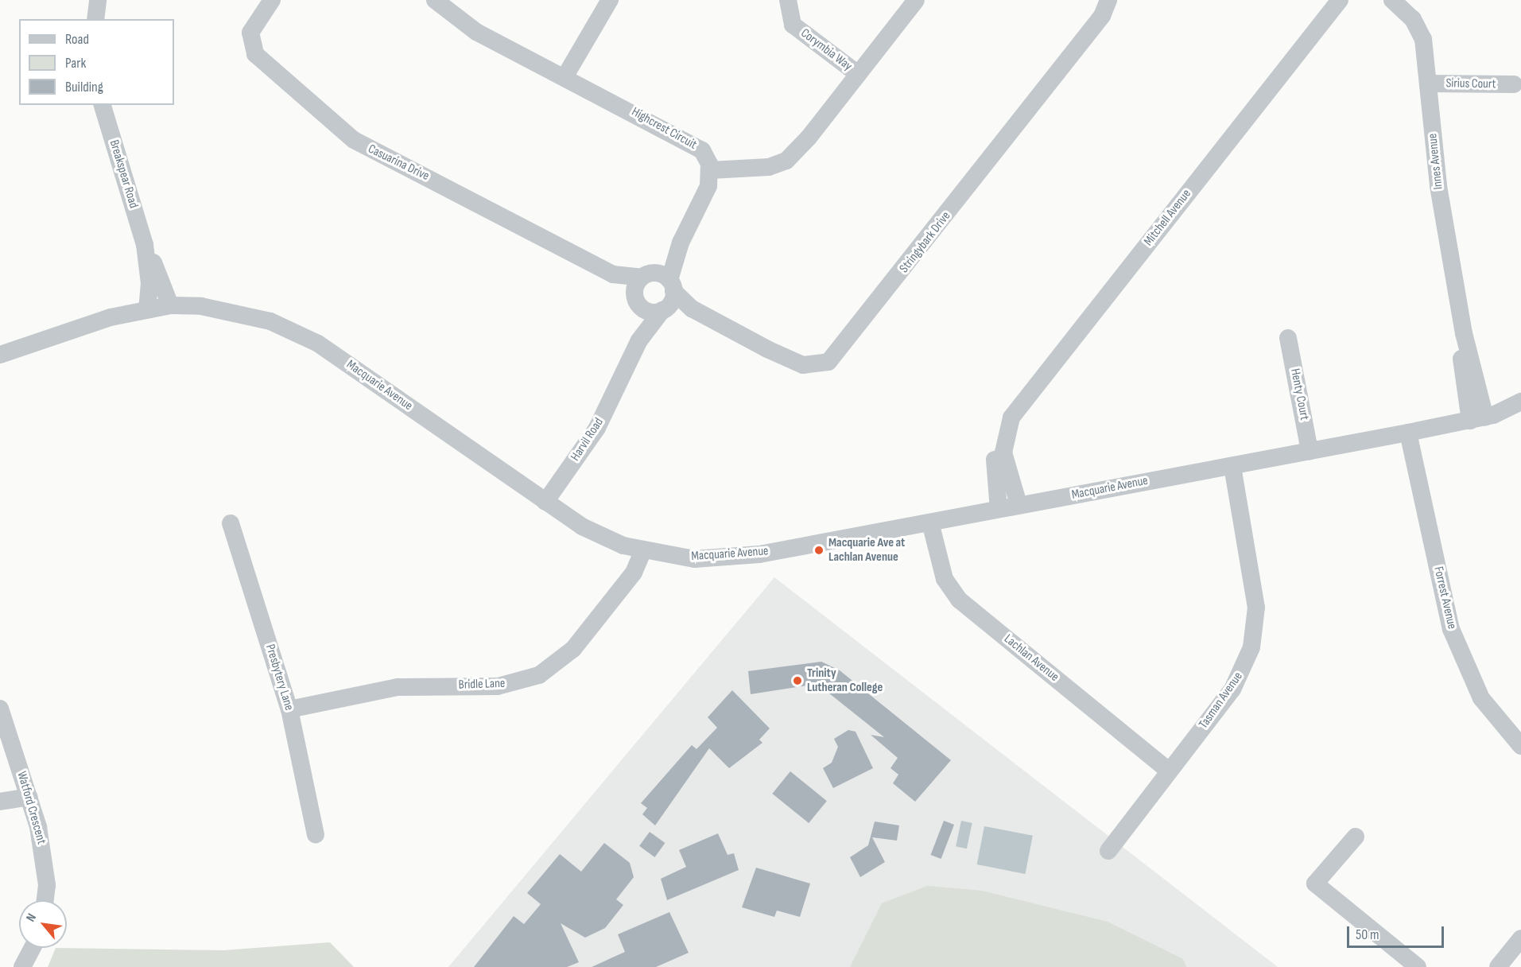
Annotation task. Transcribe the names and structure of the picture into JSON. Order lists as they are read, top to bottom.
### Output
{
  "streets": {
    "street": [
      "Corymbia Way",
      "Sirius Court",
      "Highcrest Circuit",
      "Innes Avenue",
      "Casuarina Drive",
      "Breakspear Road",
      "Mitchell Avenue",
      "Stringybark Drive",
      "Macquarie Avenue",
      "Henty Court",
      "Harvil Road",
      "Forrest Avenue",
      "Lachlan Avenue",
      "Presbytery Lane",
      "Bridle Lane",
      "Tasman Avenue",
      "Watford Crescent"
    ]
  },
  "crossings": [
    ["Sirius Court", "Innes Avenue"],
    ["Highcrest Circuit", "Harvil Road"],
    ["Innes Avenue", "Macquarie Avenue"],
    ["Casuarina Drive", "Stringybark Drive"],
    ["Casuarina Drive", "Harvil Road"],
    ["Breakspear Road", "Macquarie Avenue"],
    ["Mitchell Avenue", "Macquarie Avenue"],
    ["Stringybark Drive", "Harvil Road"],
    ["Macquarie Avenue", "Henty Court"],
    ["Macquarie Avenue", "Harvil Road"],
    ["Macquarie Avenue", "Forrest Avenue"],
    ["Macquarie Avenue", "Lachlan Avenue"],
    ["Macquarie Avenue", "Bridle Lane"],
    ["Macquarie Avenue", "Tasman Avenue"],
    ["Lachlan Avenue", "Tasman Avenue"],
    ["Presbytery Lane", "Bridle Lane"]
  ],
  "places": ["Macquarie Ave at Lachlan Avenue", "Trinity Lutheran College"],
  "legend": ["Road", "Park", "Building"],
  "scale_bar": "50 m",
  "north": "top left"
}
